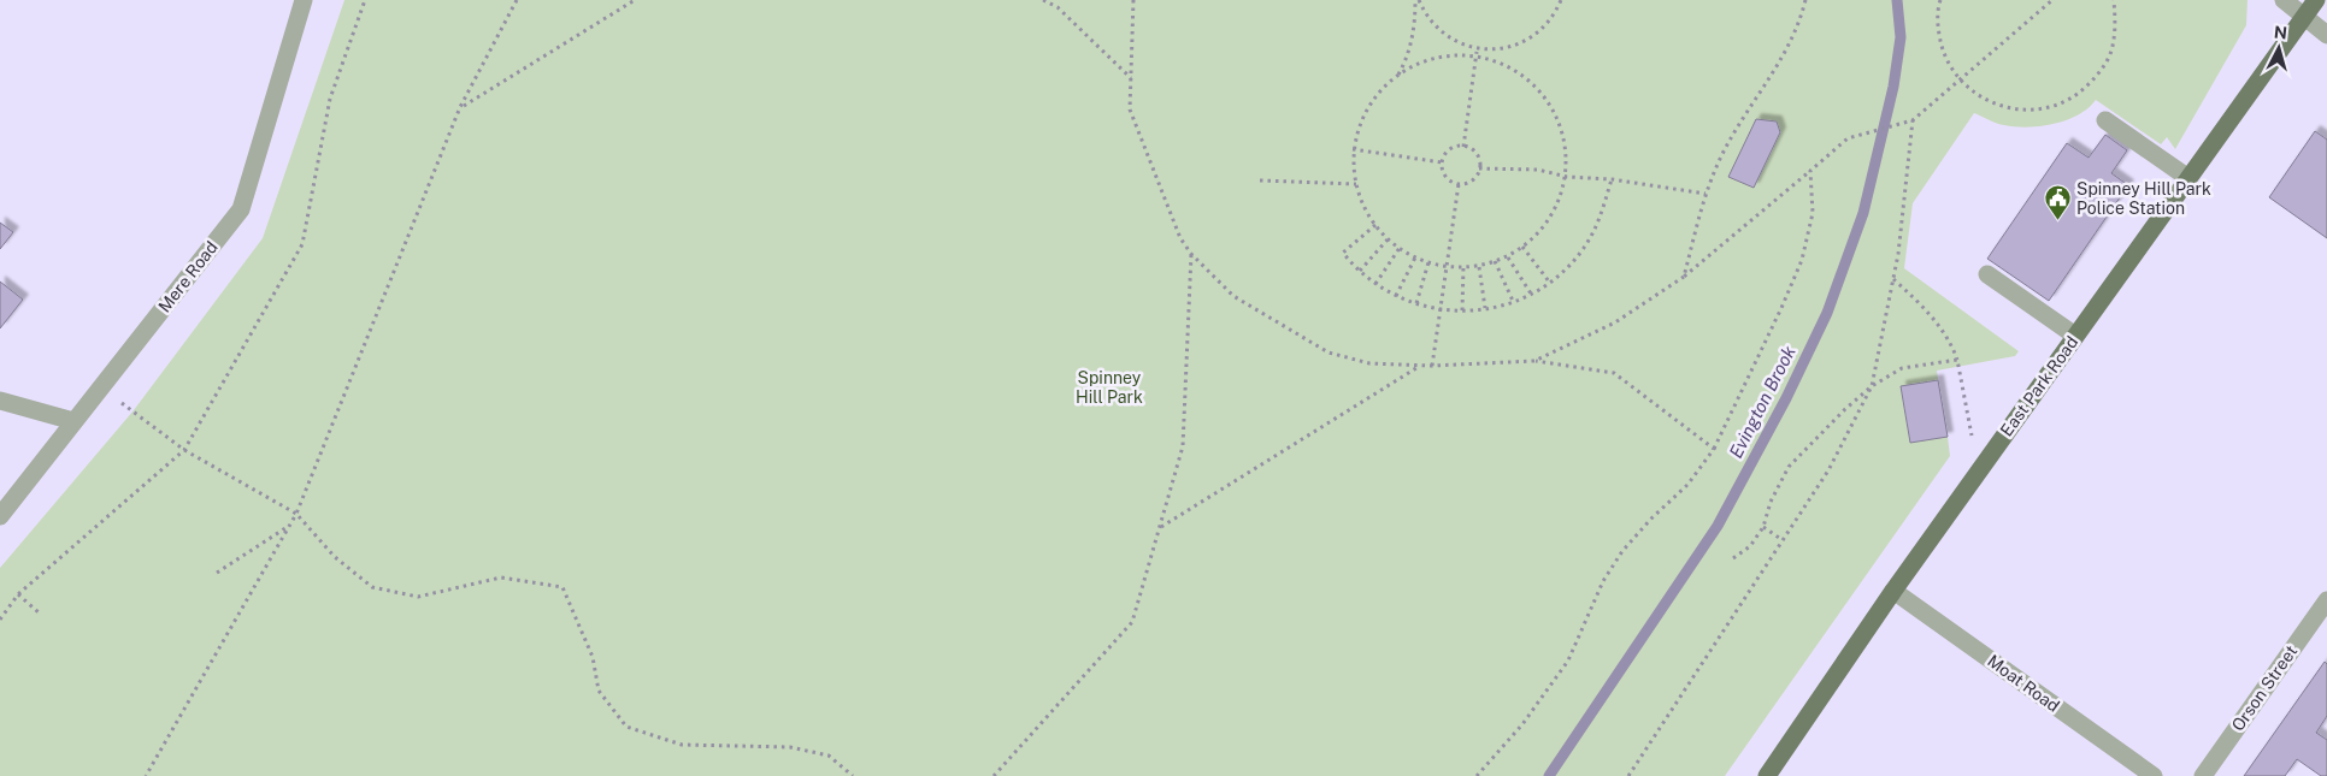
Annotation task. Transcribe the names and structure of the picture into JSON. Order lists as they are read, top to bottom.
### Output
{
  "streets": {
    "main road": ["East Park Road"],
    "street": ["Mere Road", "Moat Road", "Orson Street"]
  },
  "crossings": [
    ["East Park Road", "Moat Road"]
  ],
  "water": ["Evington Brook"],
  "parks": ["Spinney Hill Park"],
  "places": {
    "public building": ["Spinney Hill Park Police Station"]
  },
  "north": "top"
}
